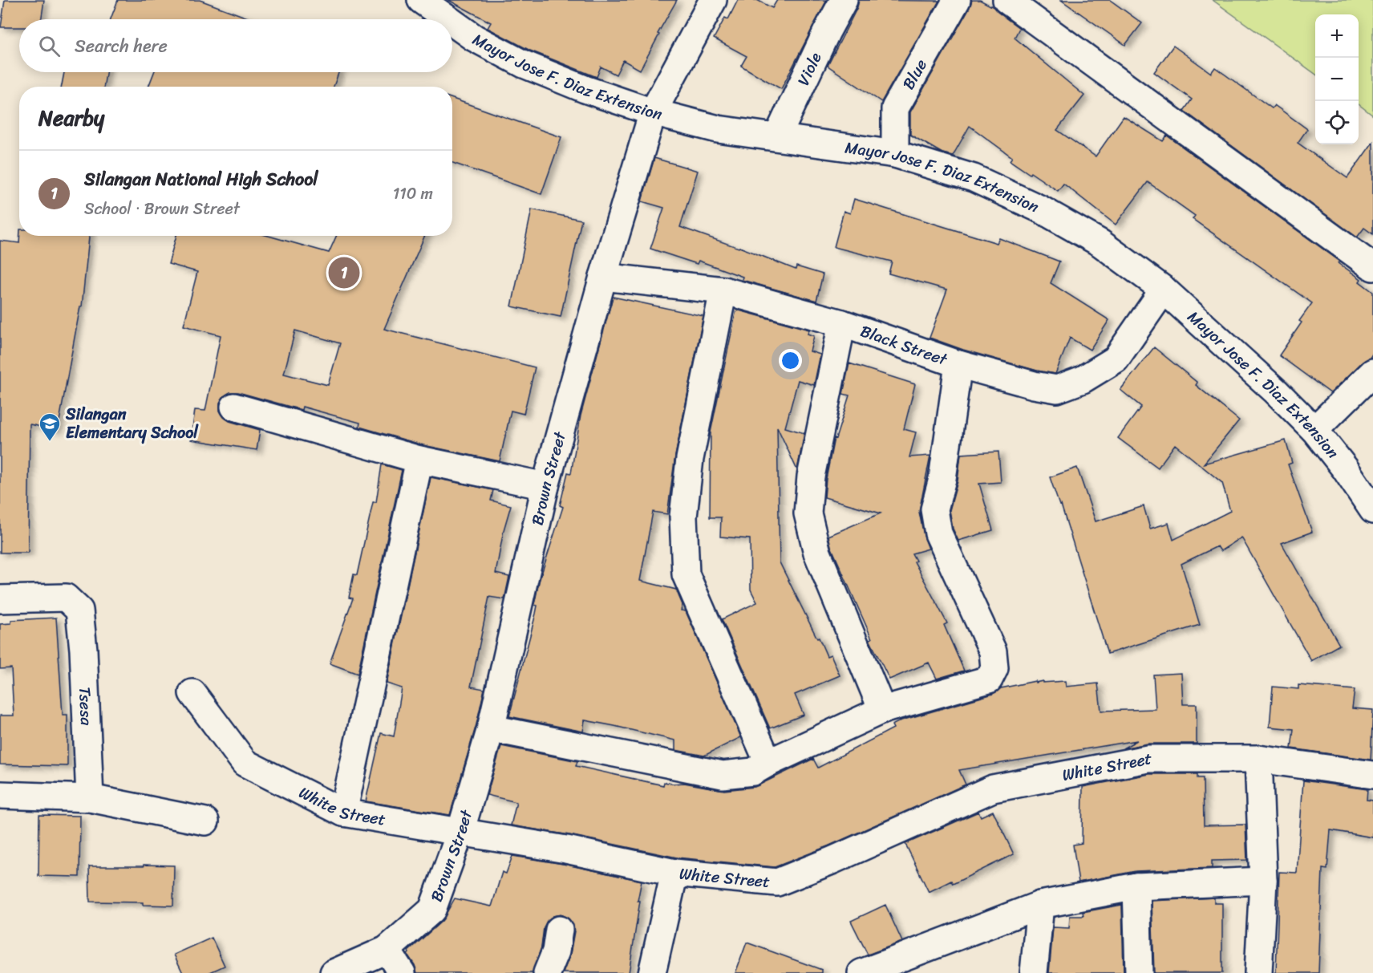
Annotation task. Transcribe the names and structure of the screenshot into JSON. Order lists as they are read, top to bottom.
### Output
{
  "streets": {
    "street": [
      "Viole",
      "Blue",
      "Mayor Jose F. Diaz Extension",
      "Black Street",
      "Brown Street",
      "Tsesa",
      "White Street"
    ]
  },
  "crossings": [
    ["Viole", "Mayor Jose F. Diaz Extension"],
    ["Blue", "Mayor Jose F. Diaz Extension"],
    ["Mayor Jose F. Diaz Extension", "Black Street"],
    ["Mayor Jose F. Diaz Extension", "Brown Street"],
    ["Black Street", "Brown Street"],
    ["Brown Street", "White Street"]
  ],
  "places": {
    "school or university": ["Silangan Elementary School"]
  },
  "page": {
    "map_buttons": ["+", "−"],
    "search": "Search here",
    "heading": "Nearby",
    "list": [
      {
        "mark": "1",
        "name": "Silangan National High School",
        "note": "School · Brown Street",
        "value": "110 m"
      }
    ],
    "pins": "1"
  }
}
